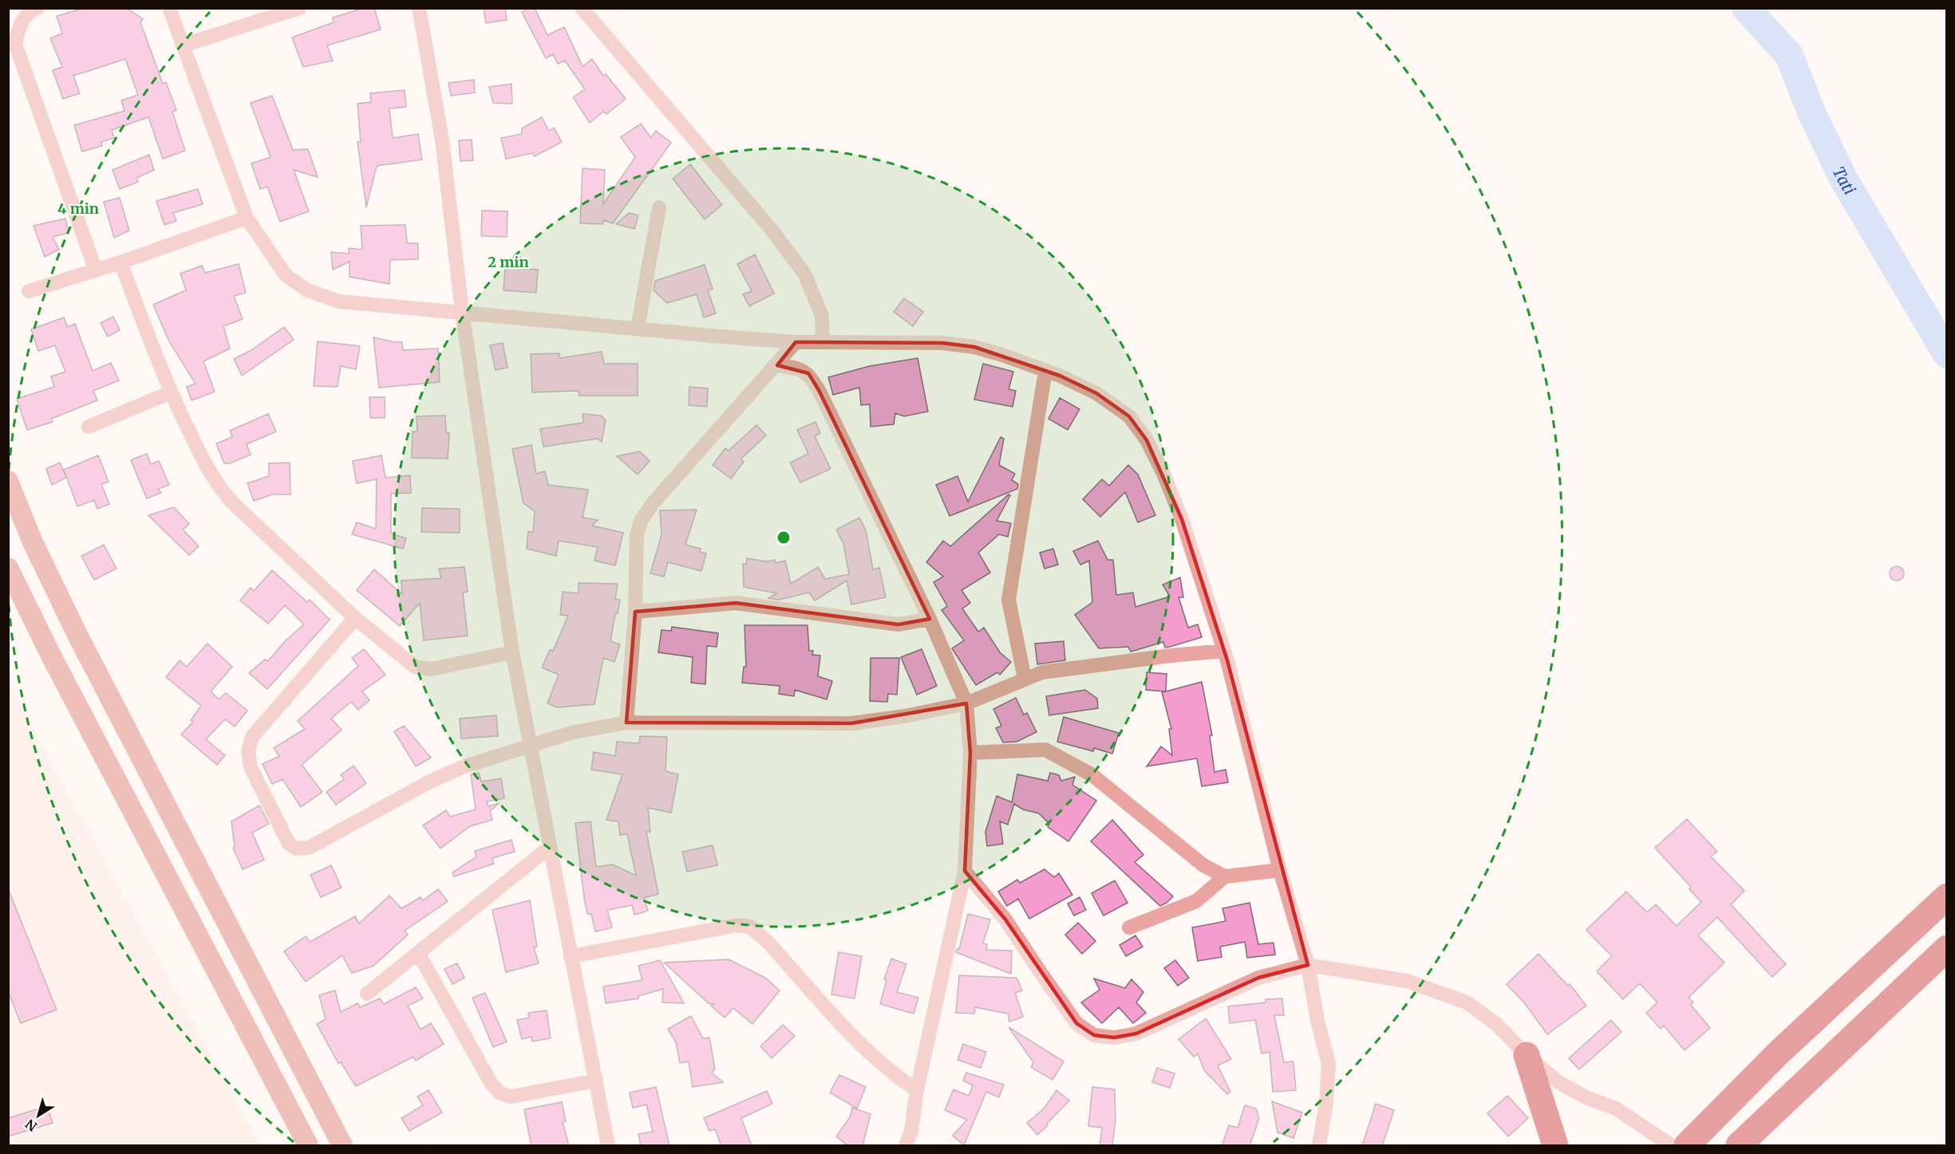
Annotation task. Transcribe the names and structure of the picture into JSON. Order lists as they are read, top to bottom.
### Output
{
  "water": ["Tati"],
  "north": "bottom left",
  "rings": ["4 min", "2 min"]
}
